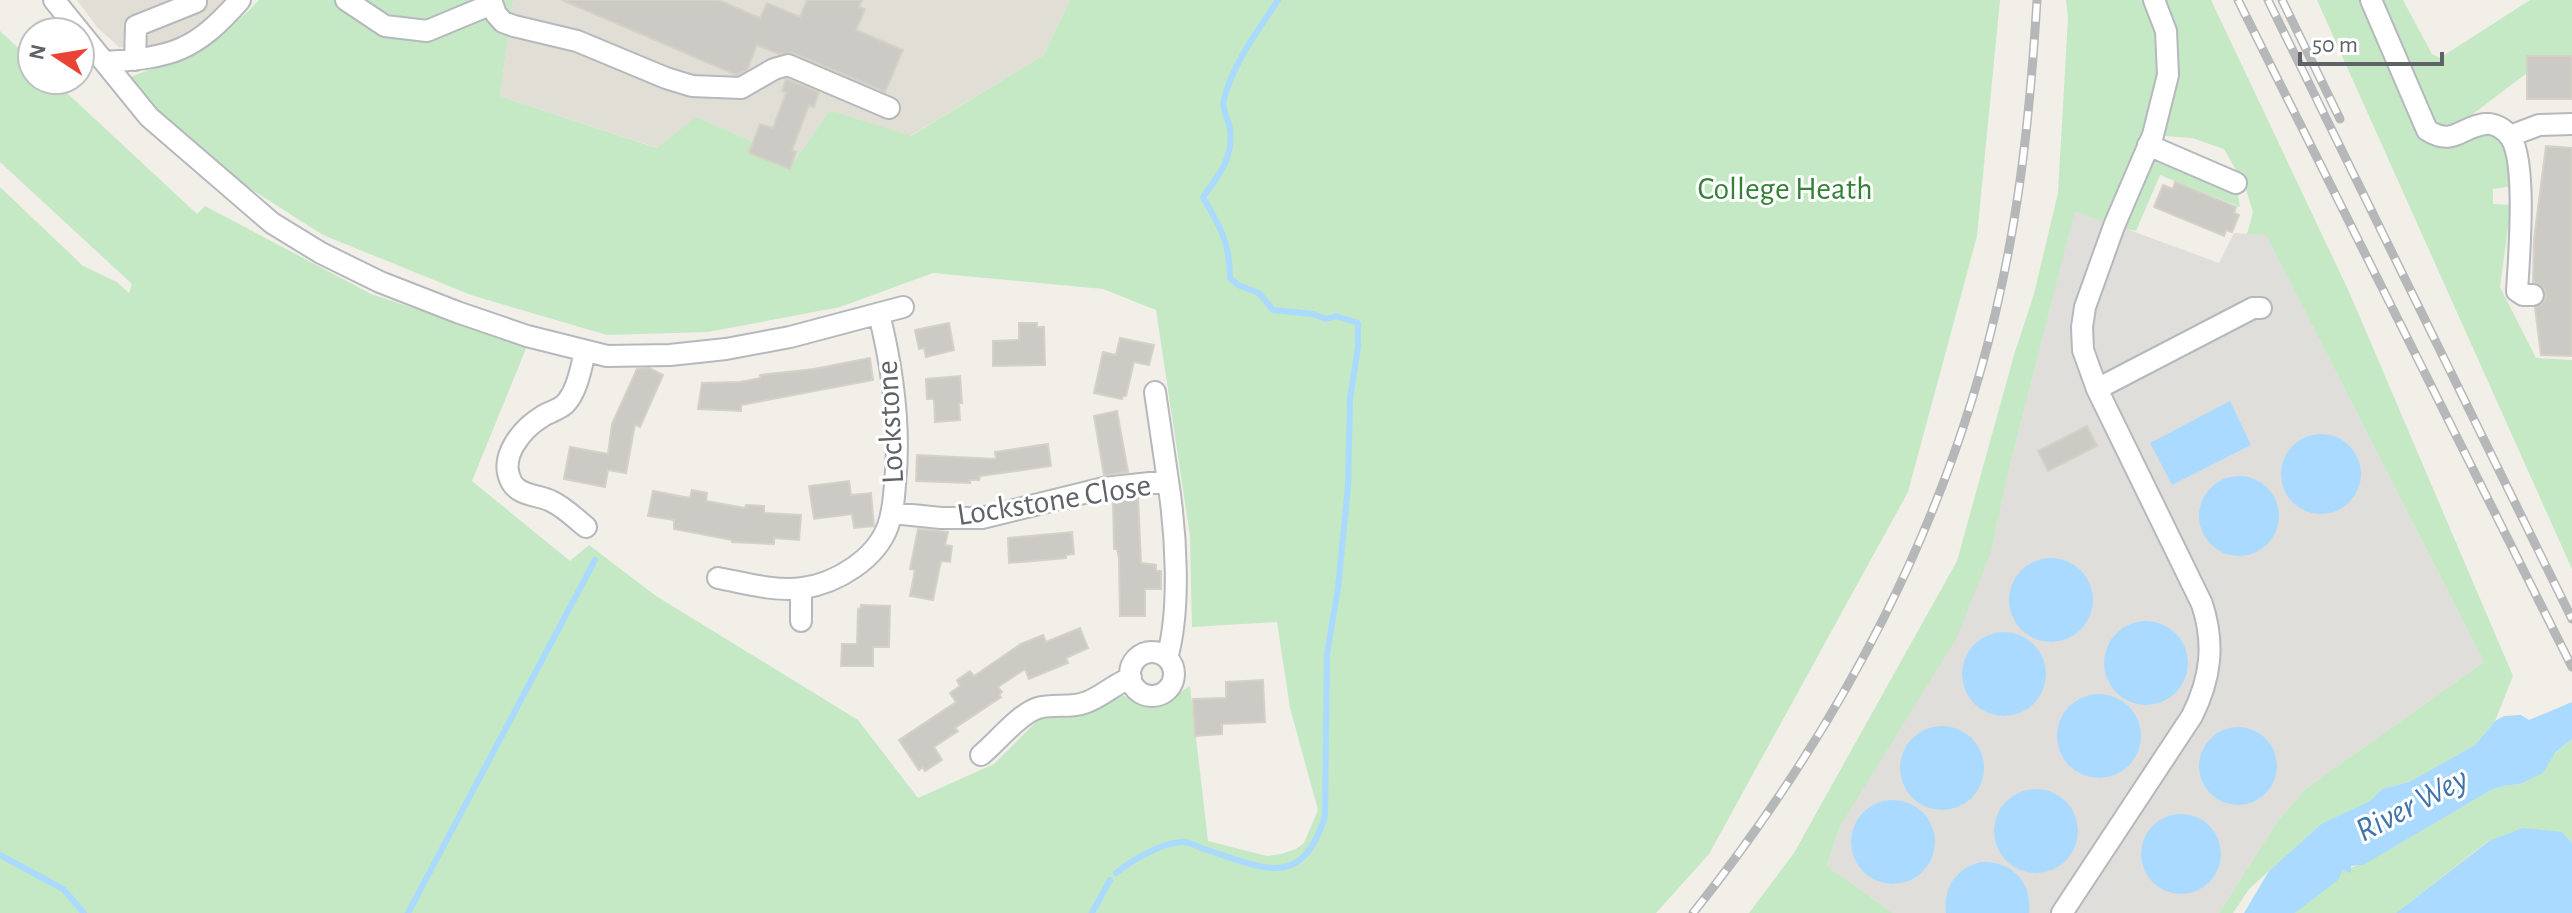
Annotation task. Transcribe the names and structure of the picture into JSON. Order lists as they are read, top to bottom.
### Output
{
  "streets": {
    "street": ["Lockstone", "Lockstone Close"]
  },
  "crossings": [
    ["Lockstone", "Lockstone Close"]
  ],
  "water": ["River Wey"],
  "parks": ["College Heath"],
  "scale_bar": "50 m",
  "north": "left"
}
